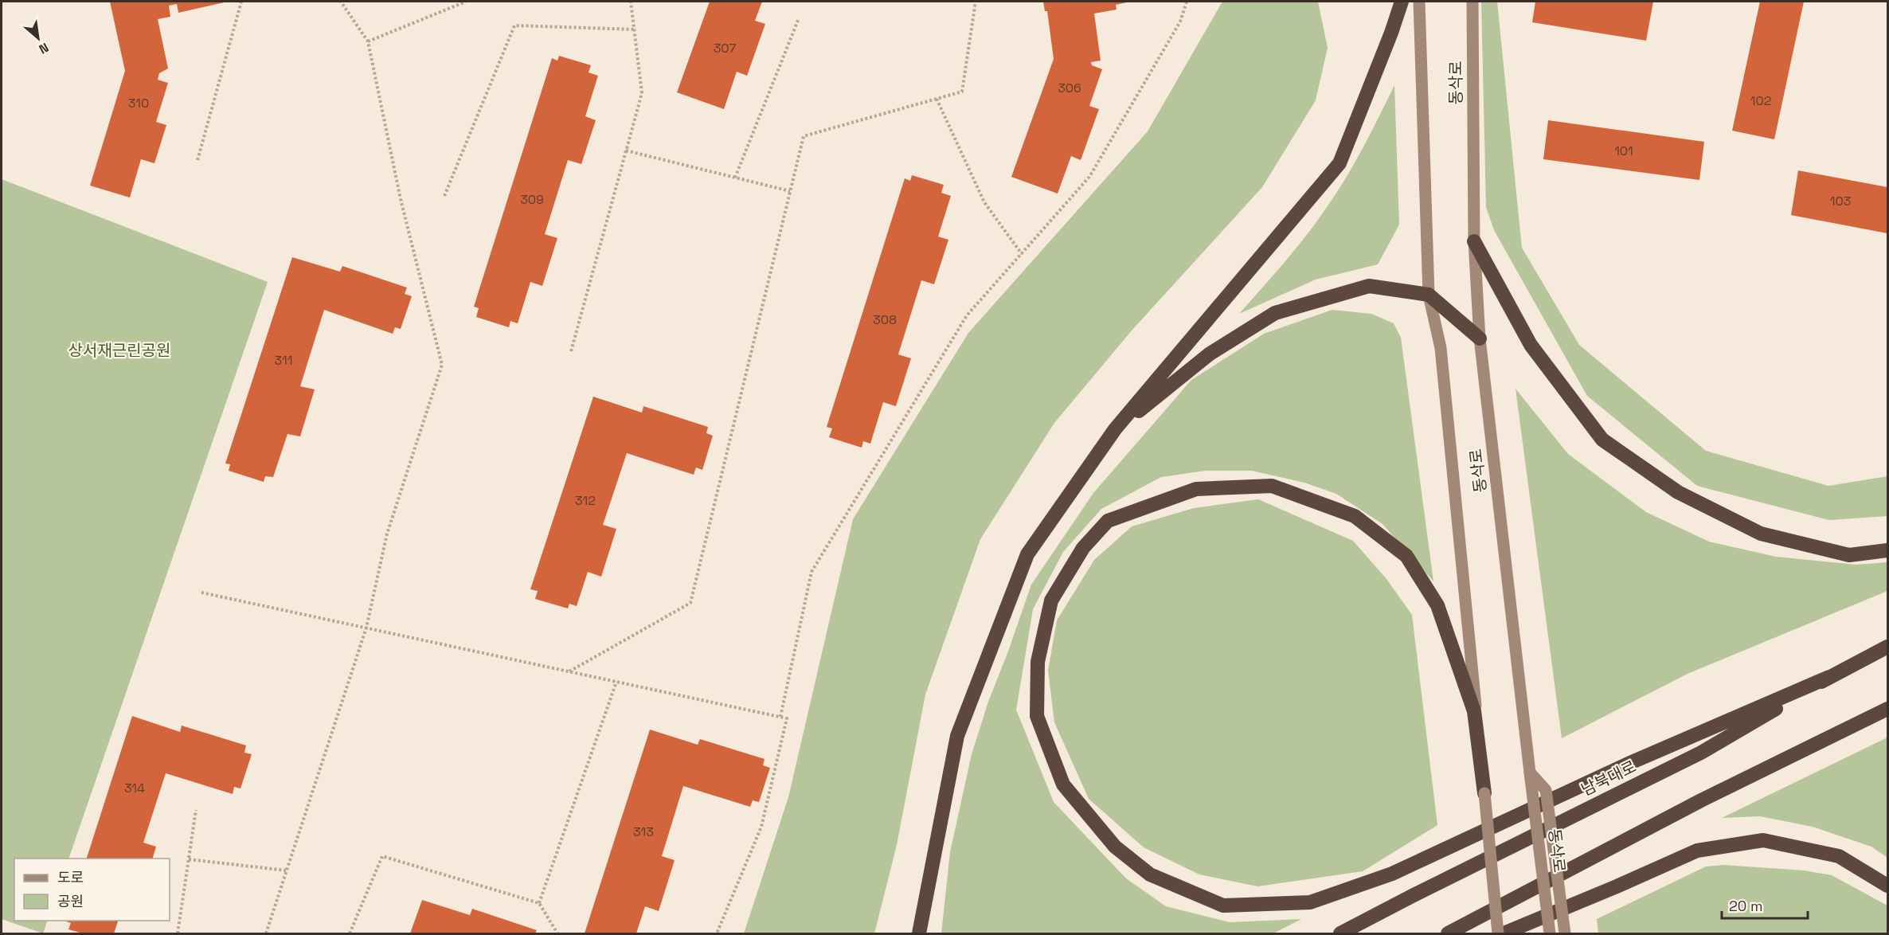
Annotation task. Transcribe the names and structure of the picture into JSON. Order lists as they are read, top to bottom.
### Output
{
  "streets": {
    "highway": ["남북대로"],
    "main road": ["동삭로"]
  },
  "parks": ["상서재근린공원"],
  "house_numbers": [
    "307",
    "306",
    "102",
    "310",
    "101",
    "309",
    "103",
    "308",
    "311",
    "312",
    "314",
    "313"
  ],
  "legend": ["도로", "공원"],
  "scale_bar": "20 m",
  "north": "bottom right"
}
